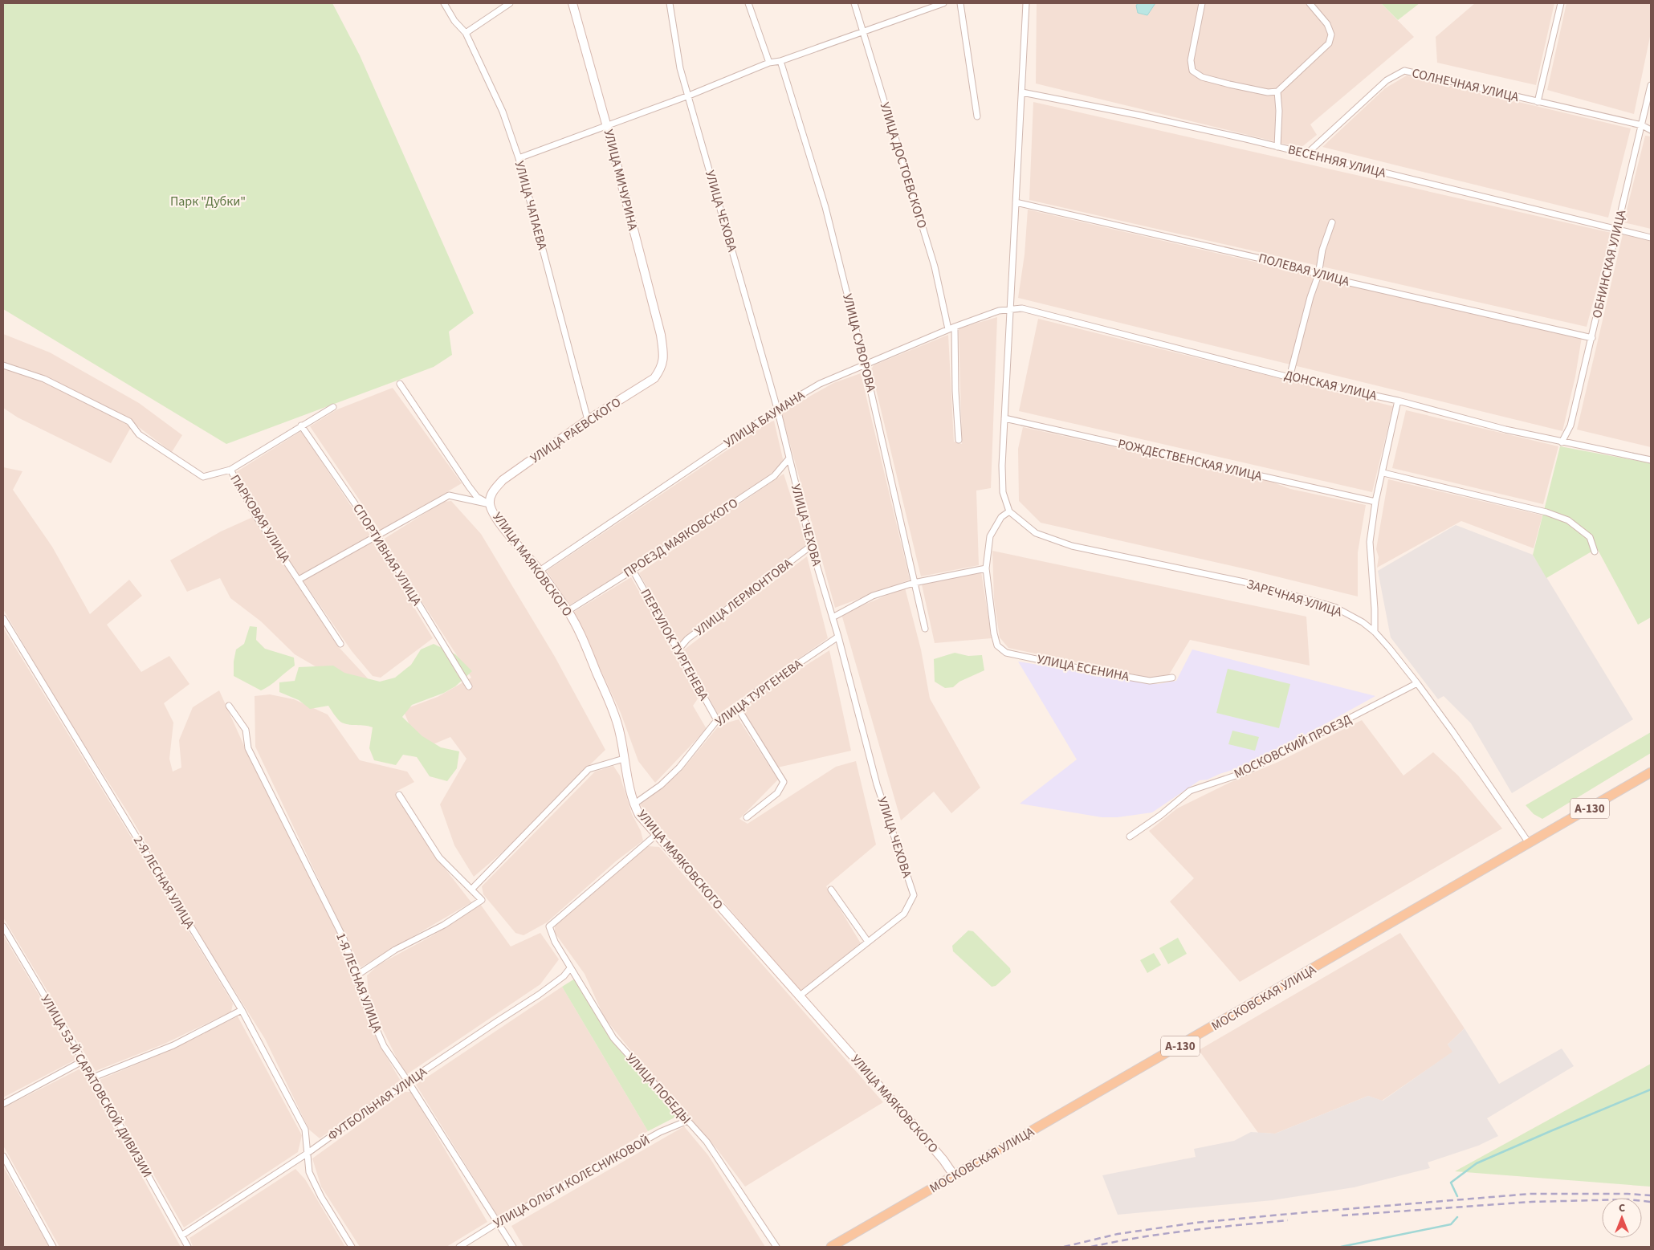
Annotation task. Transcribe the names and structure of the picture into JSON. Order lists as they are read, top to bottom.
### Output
{
  "streets": {
    "main road": ["А-130", "МОСКОВСКАЯ УЛИЦА"],
    "street": [
      "СОЛНЕЧНАЯ УЛИЦА",
      "ВЕСЕННЯЯ УЛИЦА",
      "УЛИЦА ДОСТОЕВСКОГО",
      "УЛИЦА МИЧУРИНА",
      "УЛИЦА ЧАПАЕВА",
      "УЛИЦА ЧЕХОВА",
      "ОБНИНСКАЯ УЛИЦА",
      "ПОЛЕВАЯ УЛИЦА",
      "УЛИЦА СУВОРОВА",
      "ДОНСКАЯ УЛИЦА",
      "УЛИЦА БАУМАНА",
      "УЛИЦА РАЕВСКОГО",
      "РОЖДЕСТВЕНСКАЯ УЛИЦА",
      "ПАРКОВАЯ УЛИЦА",
      "ПРОЕЗД МАЯКОВСКОГО",
      "СПОРТИВНАЯ УЛИЦА",
      "УЛИЦА МАЯКОВСКОГО",
      "УЛИЦА ЛЕРМОНТОВА",
      "ЗАРЕЧНАЯ УЛИЦА",
      "ПЕРЕУЛОК ТУРГЕНЕВА",
      "УЛИЦА ЕСЕНИНА",
      "УЛИЦА ТУРГЕНЕВА",
      "МОСКОВСКИЙ ПРОЕЗД",
      "2-Я ЛЕСНАЯ УЛИЦА",
      "1-Я ЛЕСНАЯ УЛИЦА",
      "УЛИЦА 53-Й САРАТОВСКОЙ ДИВИЗИИ",
      "УЛИЦА ПОБЕДЫ",
      "ФУТБОЛЬНАЯ УЛИЦА",
      "УЛИЦА ОЛЬГИ КОЛЕСНИКОВОЙ"
    ]
  },
  "crossings": [
    ["СОЛНЕЧНАЯ УЛИЦА", "ВЕСЕННЯЯ УЛИЦА"],
    ["СОЛНЕЧНАЯ УЛИЦА", "ОБНИНСКАЯ УЛИЦА"],
    ["ВЕСЕННЯЯ УЛИЦА", "ОБНИНСКАЯ УЛИЦА"],
    ["УЛИЦА ДОСТОЕВСКОГО", "УЛИЦА БАУМАНА"],
    ["УЛИЦА МИЧУРИНА", "УЛИЦА РАЕВСКОГО"],
    ["УЛИЦА ЧАПАЕВА", "УЛИЦА РАЕВСКОГО"],
    ["УЛИЦА ЧЕХОВА", "УЛИЦА БАУМАНА"],
    ["УЛИЦА ЧЕХОВА", "ПРОЕЗД МАЯКОВСКОГО"],
    ["УЛИЦА ЧЕХОВА", "УЛИЦА МАЯКОВСКОГО"],
    ["УЛИЦА ЧЕХОВА", "УЛИЦА ЛЕРМОНТОВА"],
    ["УЛИЦА ЧЕХОВА", "УЛИЦА ТУРГЕНЕВА"],
    ["ОБНИНСКАЯ УЛИЦА", "ПОЛЕВАЯ УЛИЦА"],
    ["ОБНИНСКАЯ УЛИЦА", "ДОНСКАЯ УЛИЦА"],
    ["УЛИЦА СУВОРОВА", "УЛИЦА БАУМАНА"],
    ["ДОНСКАЯ УЛИЦА", "УЛИЦА БАУМАНА"],
    ["УЛИЦА БАУМАНА", "УЛИЦА МАЯКОВСКОГО"],
    ["УЛИЦА РАЕВСКОГО", "УЛИЦА МАЯКОВСКОГО"],
    ["ПРОЕЗД МАЯКОВСКОГО", "УЛИЦА МАЯКОВСКОГО"],
    ["ПРОЕЗД МАЯКОВСКОГО", "ПЕРЕУЛОК ТУРГЕНЕВА"],
    ["УЛИЦА МАЯКОВСКОГО", "УЛИЦА ТУРГЕНЕВА"],
    ["УЛИЦА МАЯКОВСКОГО", "МОСКОВСКАЯ УЛИЦА"],
    ["УЛИЦА МАЯКОВСКОГО", "УЛИЦА ПОБЕДЫ"],
    ["УЛИЦА ЛЕРМОНТОВА", "ПЕРЕУЛОК ТУРГЕНЕВА"],
    ["ЗАРЕЧНАЯ УЛИЦА", "МОСКОВСКИЙ ПРОЕЗД"],
    ["ЗАРЕЧНАЯ УЛИЦА", "А-130"],
    ["ЗАРЕЧНАЯ УЛИЦА", "МОСКОВСКАЯ УЛИЦА"],
    ["ПЕРЕУЛОК ТУРГЕНЕВА", "УЛИЦА ТУРГЕНЕВА"],
    ["А-130", "МОСКОВСКАЯ УЛИЦА"],
    ["2-Я ЛЕСНАЯ УЛИЦА", "ФУТБОЛЬНАЯ УЛИЦА"],
    ["1-Я ЛЕСНАЯ УЛИЦА", "ФУТБОЛЬНАЯ УЛИЦА"],
    ["1-Я ЛЕСНАЯ УЛИЦА", "УЛИЦА ОЛЬГИ КОЛЕСНИКОВОЙ"],
    ["УЛИЦА 53-Й САРАТОВСКОЙ ДИВИЗИИ", "ФУТБОЛЬНАЯ УЛИЦА"],
    ["УЛИЦА ПОБЕДЫ", "ФУТБОЛЬНАЯ УЛИЦА"],
    ["УЛИЦА ПОБЕДЫ", "УЛИЦА ОЛЬГИ КОЛЕСНИКОВОЙ"]
  ],
  "parks": ["Парк \"Дубки\""],
  "north": "top"
}
